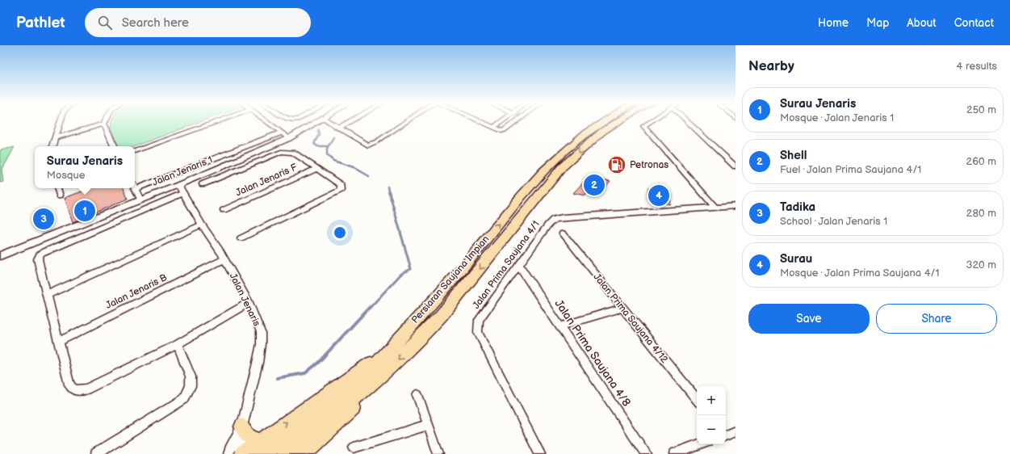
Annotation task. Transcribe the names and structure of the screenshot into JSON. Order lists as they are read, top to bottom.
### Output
{
  "streets": {
    "highway": ["Persiaran Saujana Impian"],
    "street": [
      "Jalan Jenaris 1",
      "Jalan Jenaris F",
      "Jalan Prima Saujana 4/1",
      "Jalan Jenaris B",
      "Jalan Jenaris",
      "Jalan Prima Saujana 4/12",
      "Jalan Prima Saujana 4/8"
    ]
  },
  "crossings": [
    ["Jalan Jenaris 1", "Jalan Jenaris"],
    ["Jalan Prima Saujana 4/1", "Jalan Prima Saujana 4/8"],
    ["Jalan Jenaris B", "Jalan Jenaris"]
  ],
  "places": {
    "fuel station": ["Petronas"]
  },
  "page": {
    "header": "Pathlet",
    "search": "Search here",
    "nav": [
      "Home",
      "Map",
      "About",
      "Contact"
    ],
    "heading": ["Nearby", "4 results"],
    "list": [
      {
        "mark": "1",
        "name": "Surau Jenaris",
        "note": "Mosque · Jalan Jenaris 1",
        "value": "250 m"
      },
      {
        "mark": "2",
        "name": "Shell",
        "note": "Fuel · Jalan Prima Saujana 4/1",
        "value": "260 m"
      },
      {
        "mark": "3",
        "name": "Tadika",
        "note": "School · Jalan Jenaris 1",
        "value": "280 m"
      },
      {
        "mark": "4",
        "name": "Surau",
        "note": "Mosque · Jalan Prima Saujana 4/1",
        "value": "320 m"
      }
    ],
    "popup": ["Surau Jenaris", "Mosque"],
    "pins": [
      "2",
      "4",
      "1",
      "3"
    ],
    "buttons": ["Save", "Share"],
    "map_buttons": ["+", "−"]
  }
}
